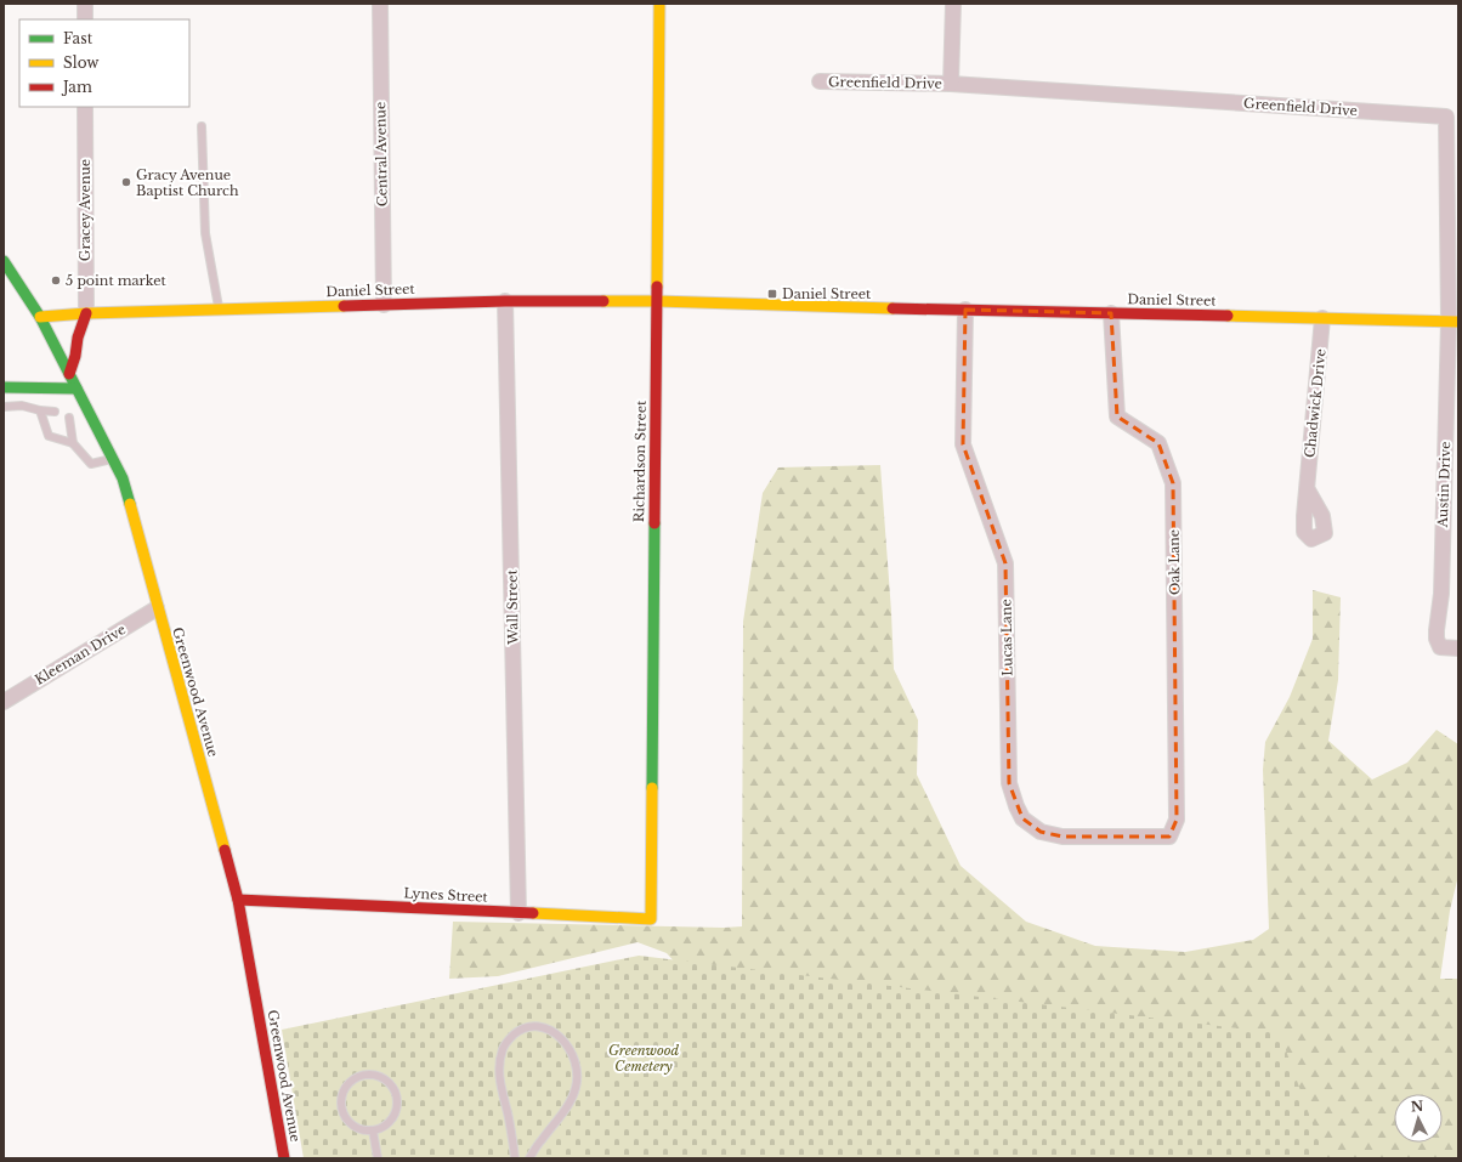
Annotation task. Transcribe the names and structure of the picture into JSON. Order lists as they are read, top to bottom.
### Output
{
  "streets": {
    "street": [
      "Greenfield Drive",
      "Central Avenue",
      "Gracey Avenue",
      "Daniel Street",
      "Chadwick Drive",
      "Richardson Street",
      "Austin Drive",
      "Oak Lane",
      "Wall Street",
      "Lucas Lane",
      "Kleeman Drive",
      "Greenwood Avenue",
      "Lynes Street"
    ]
  },
  "crossings": [
    ["Greenfield Drive", "Daniel Street"],
    ["Greenfield Drive", "Austin Drive"],
    ["Central Avenue", "Daniel Street"],
    ["Gracey Avenue", "Daniel Street"],
    ["Daniel Street", "Chadwick Drive"],
    ["Daniel Street", "Richardson Street"],
    ["Daniel Street", "Austin Drive"],
    ["Daniel Street", "Oak Lane"],
    ["Daniel Street", "Wall Street"],
    ["Daniel Street", "Lucas Lane"],
    ["Daniel Street", "Greenwood Avenue"],
    ["Richardson Street", "Lynes Street"],
    ["Oak Lane", "Lucas Lane"],
    ["Wall Street", "Lynes Street"],
    ["Kleeman Drive", "Greenwood Avenue"],
    ["Greenwood Avenue", "Lynes Street"]
  ],
  "parks": ["Greenwood Cemetery"],
  "places": {
    "other": ["Gracy Avenue Baptist Church", "5 point market"],
    "transit": ["Daniel Street"]
  },
  "legend": ["Fast", "Slow", "Jam"],
  "north": "top"
}
